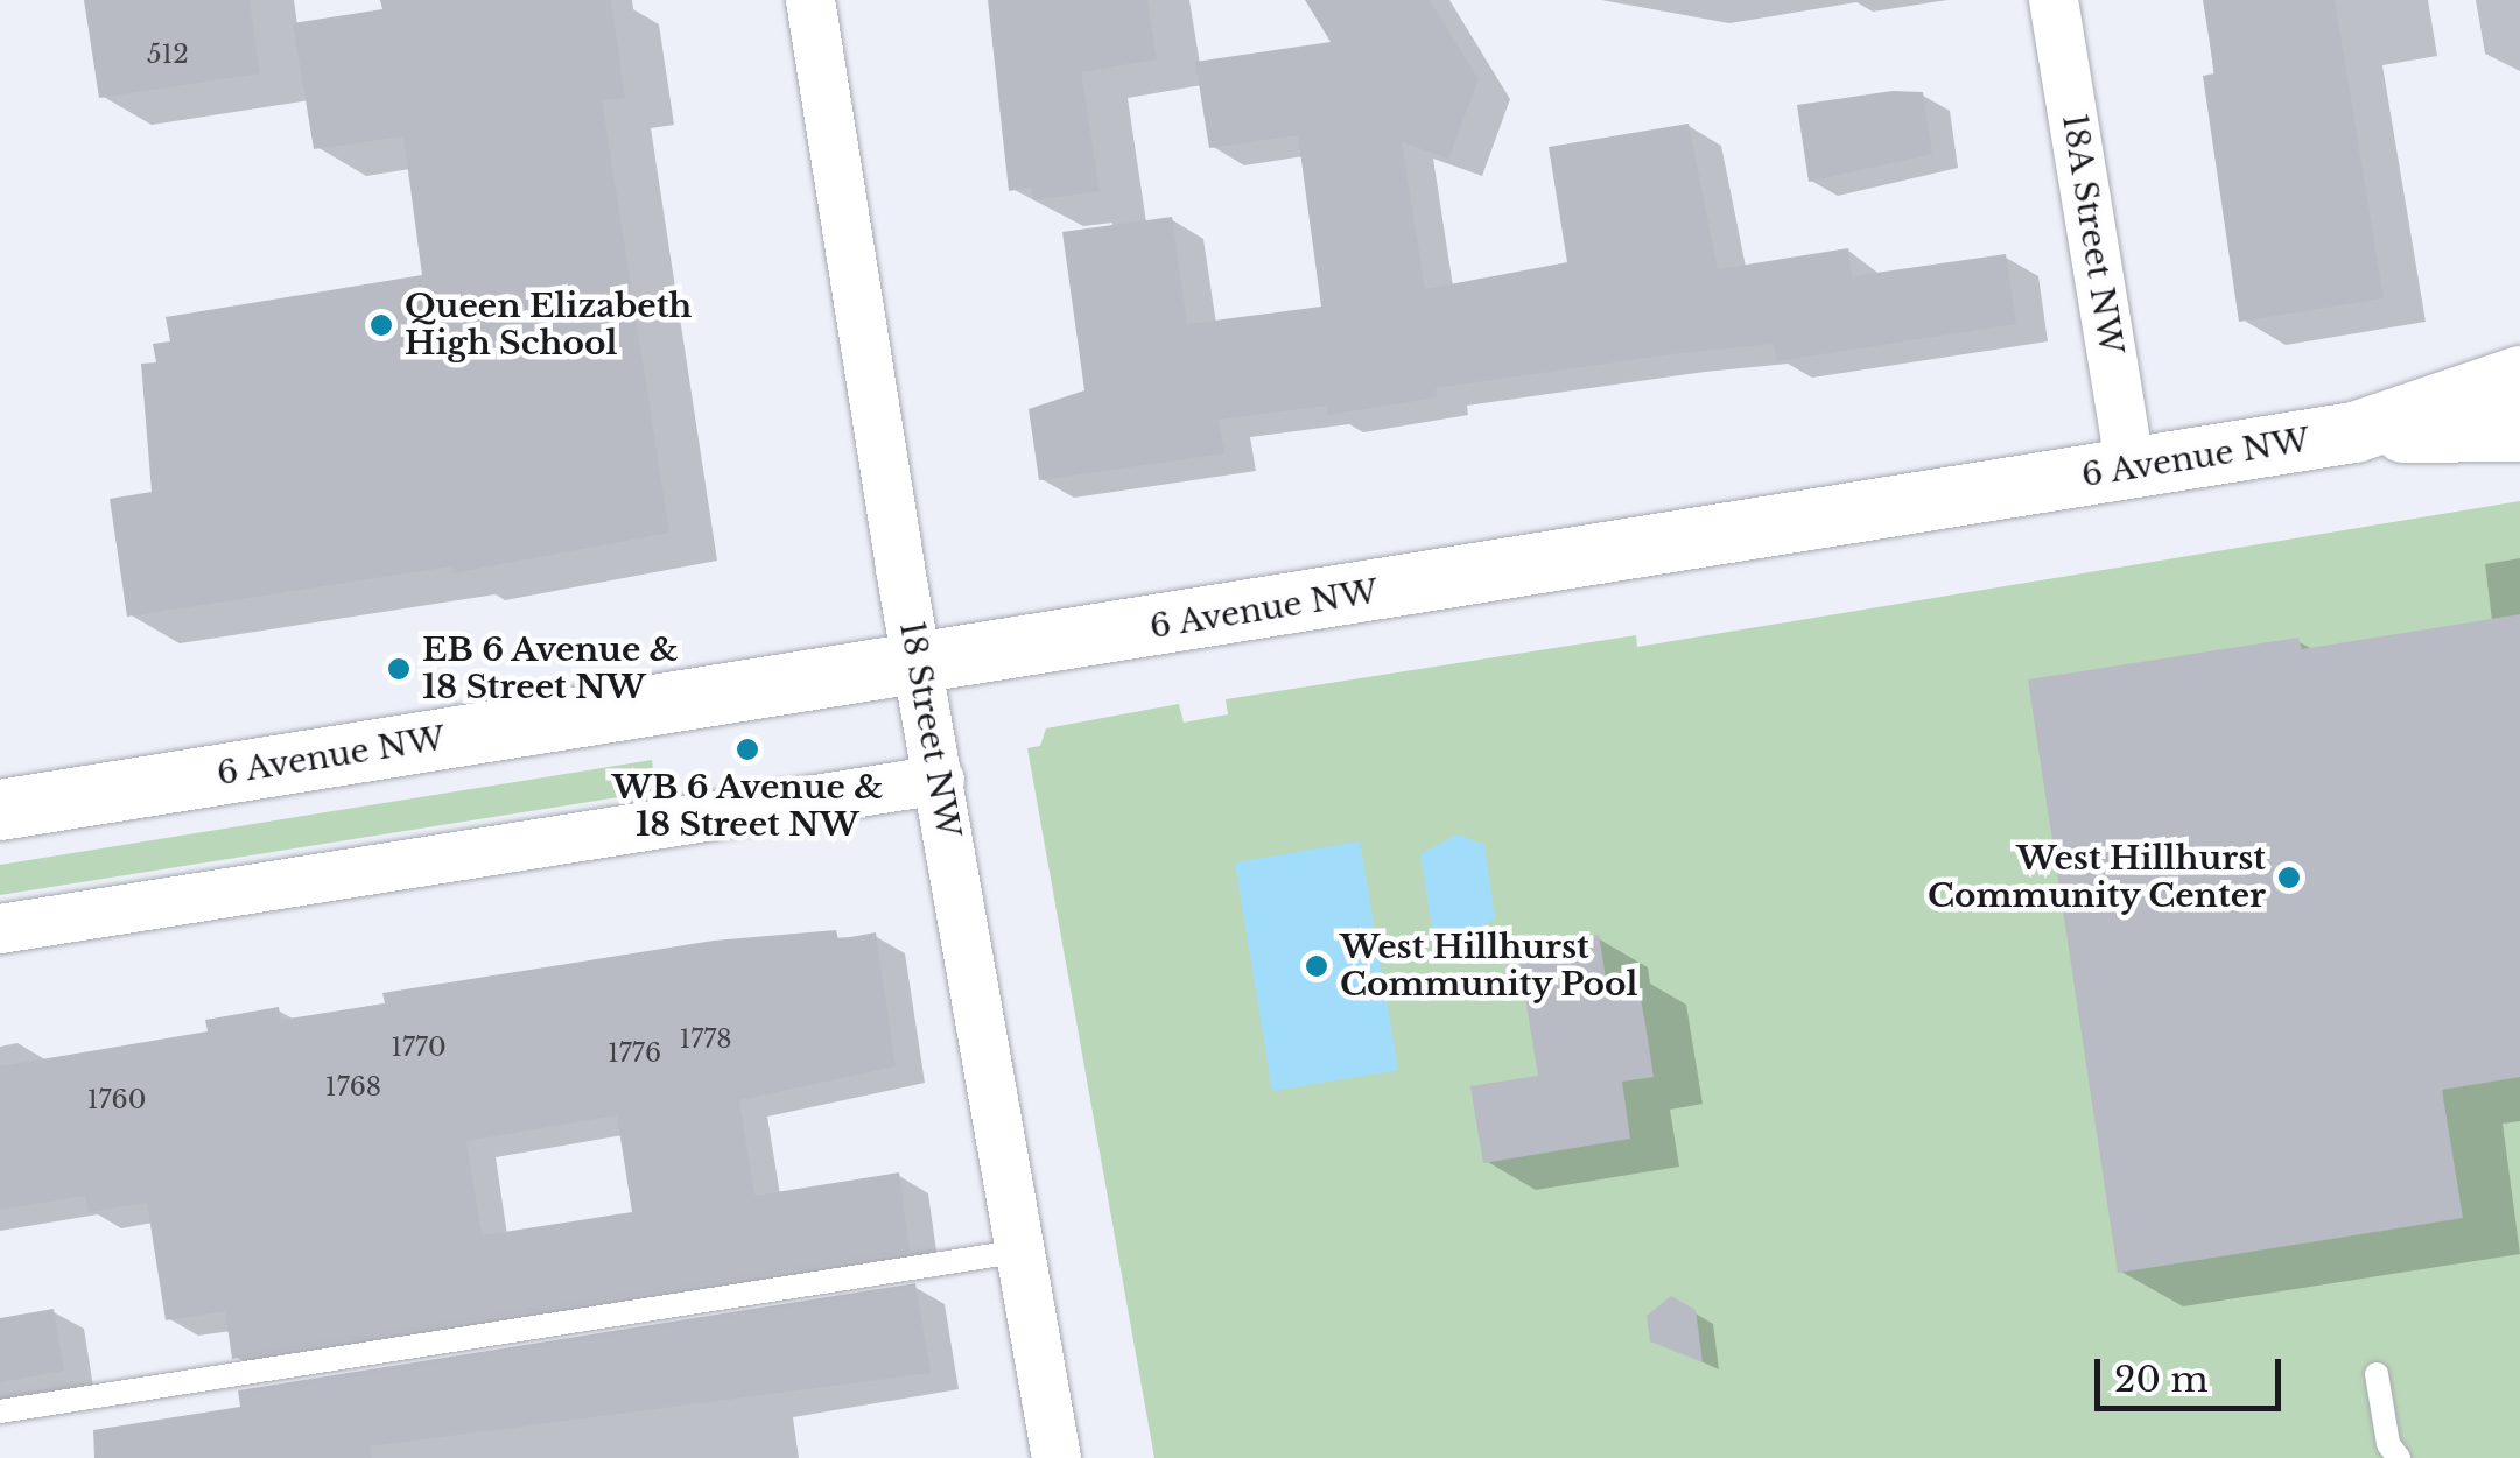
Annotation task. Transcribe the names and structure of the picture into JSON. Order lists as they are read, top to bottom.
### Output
{
  "streets": {
    "street": ["18A Street NW", "6 Avenue NW", "18 Street NW"]
  },
  "crossings": [
    ["18A Street NW", "6 Avenue NW"],
    ["6 Avenue NW", "18 Street NW"]
  ],
  "places": [
    "Queen Elizabeth High School",
    "EB 6 Avenue & 18 Street NW",
    "WB 6 Avenue & 18 Street NW",
    "West Hillhurst Community Center",
    "West Hillhurst Community Pool"
  ],
  "house_numbers": [
    "512",
    "1778",
    "1770",
    "1776",
    "1768",
    "1760"
  ],
  "scale_bar": "20 m"
}
